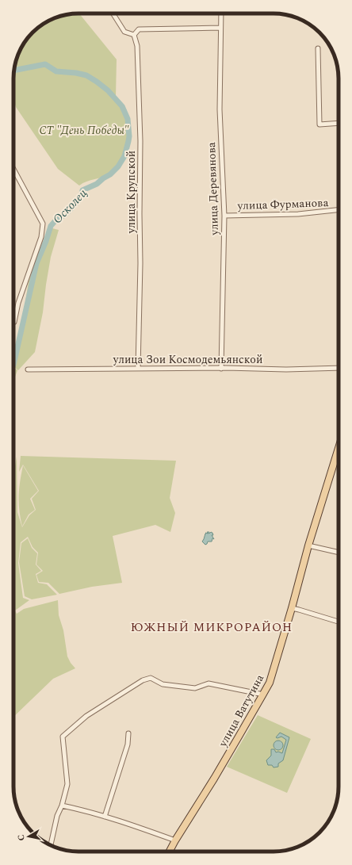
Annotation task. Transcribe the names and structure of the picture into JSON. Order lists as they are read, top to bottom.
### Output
{
  "streets": {
    "main road": ["улица Ватутина"],
    "street": [
      "улица Деревянова",
      "улица Крупской",
      "улица Фурманова",
      "улица Зои Космодемьянской"
    ]
  },
  "crossings": [
    ["улица Деревянова", "улица Фурманова"],
    ["улица Деревянова", "улица Зои Космодемьянской"],
    ["улица Крупской", "улица Зои Космодемьянской"]
  ],
  "districts": ["ЮЖНЫЙ МИКРОРАЙОН"],
  "water": ["Осколец"],
  "parks": ["СТ \"День Победы\""],
  "north": "left"
}
